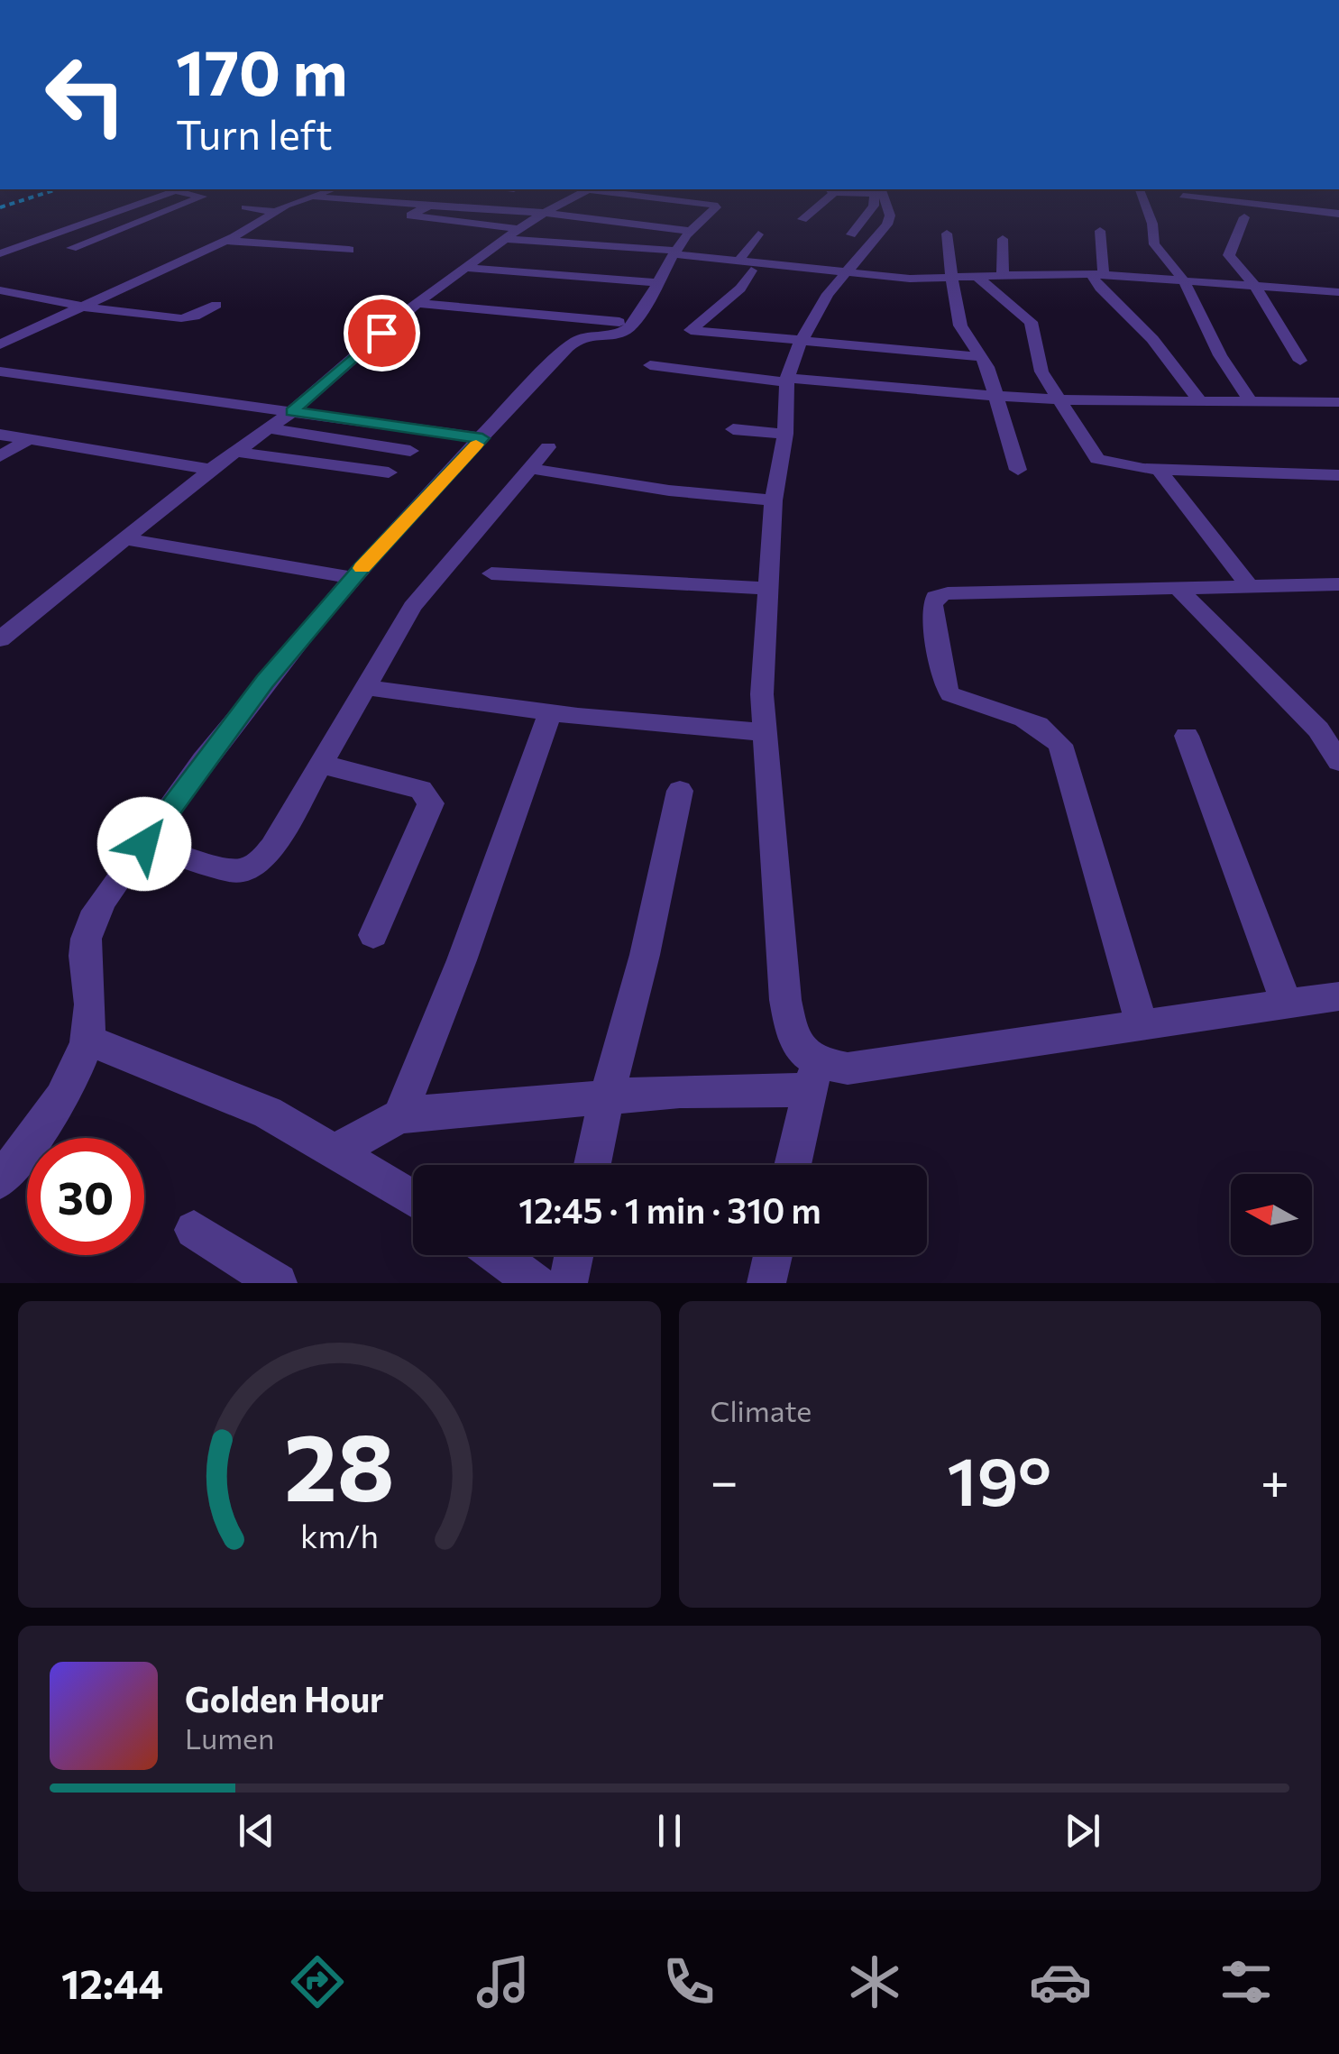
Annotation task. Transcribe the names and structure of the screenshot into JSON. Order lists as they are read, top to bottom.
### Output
{
  "north": "left",
  "page": {
    "turn": ["170 m", "Turn left"],
    "limit": "30",
    "trip": "12:45 · 1 min · 310 m",
    "tile": "Climate",
    "heat": ["−", "19°", "+"],
    "song": ["Golden Hour", "Lumen"],
    "tabs": "12:44",
    "gauge": ["28", "km/h"]
  }
}
